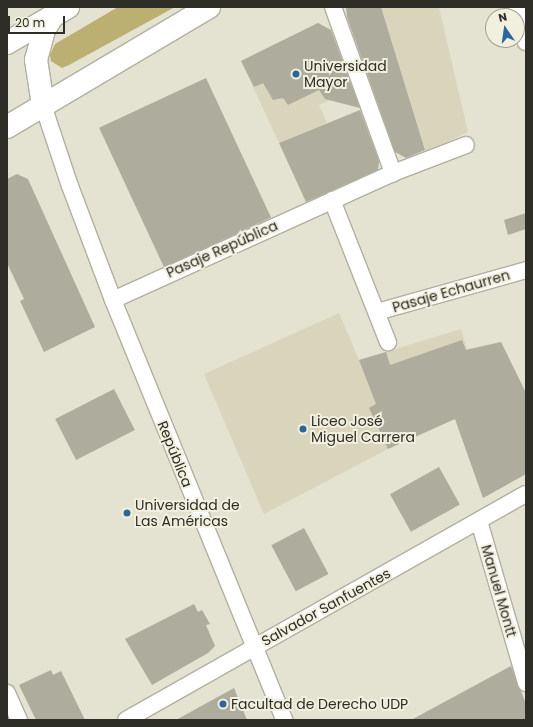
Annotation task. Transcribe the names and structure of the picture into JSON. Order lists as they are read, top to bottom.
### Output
{
  "streets": {
    "street": [
      "Pasaje República",
      "Pasaje Echaurren",
      "República",
      "Manuel Montt",
      "Salvador Sanfuentes"
    ]
  },
  "crossings": [
    ["Pasaje República", "República"],
    ["República", "Salvador Sanfuentes"],
    ["Manuel Montt", "Salvador Sanfuentes"]
  ],
  "places": [
    "Universidad Mayor",
    "Liceo José Miguel Carrera",
    "Universidad de Las Américas",
    "Facultad de Derecho UDP"
  ],
  "scale_bar": "20 m",
  "north": "top"
}
